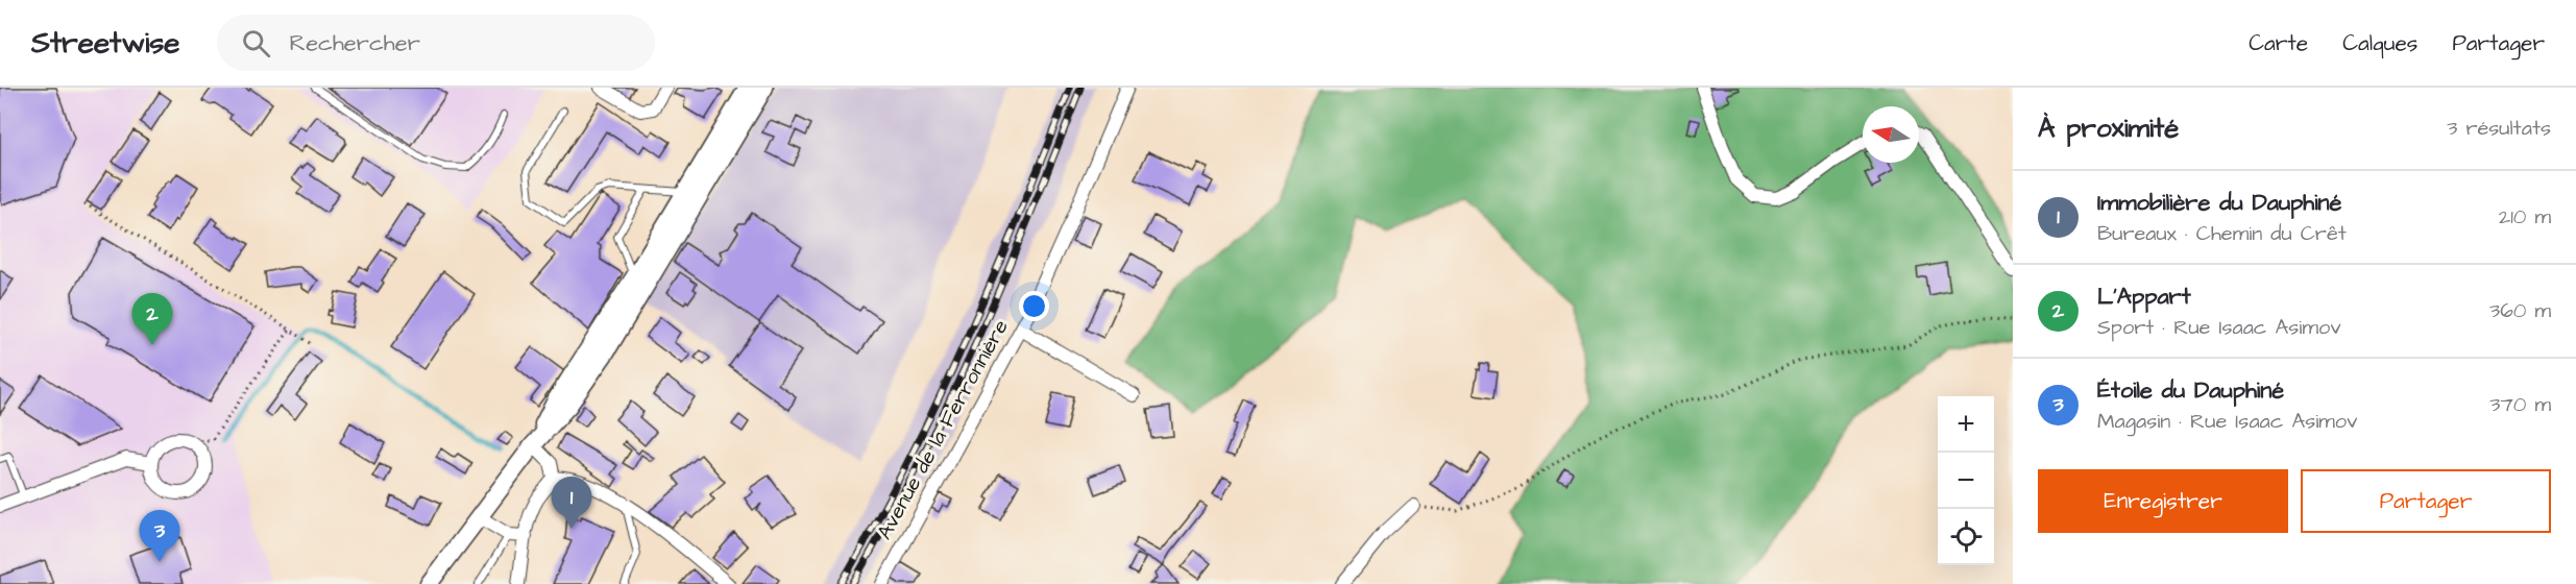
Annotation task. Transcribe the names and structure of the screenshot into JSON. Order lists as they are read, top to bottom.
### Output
{
  "streets": {
    "street": ["Avenue de la Ferronnière"]
  },
  "north": "left",
  "page": {
    "header": "Streetwise",
    "search": "Rechercher",
    "nav": ["Carte", "Calques", "Partager"],
    "heading": ["À proximité", "3 résultats"],
    "list": [
      {
        "mark": "1",
        "name": "Immobilière du Dauphiné",
        "note": "Bureaux · Chemin du Crêt",
        "value": "210 m"
      },
      {
        "mark": "2",
        "name": "L'Appart",
        "note": "Sport · Rue Isaac Asimov",
        "value": "360 m"
      },
      {
        "mark": "3",
        "name": "Étoile du Dauphiné",
        "note": "Magasin · Rue Isaac Asimov",
        "value": "370 m"
      }
    ],
    "pins": ["2", "1", "3"],
    "map_buttons": ["+", "−"],
    "buttons": ["Enregistrer", "Partager"]
  }
}
